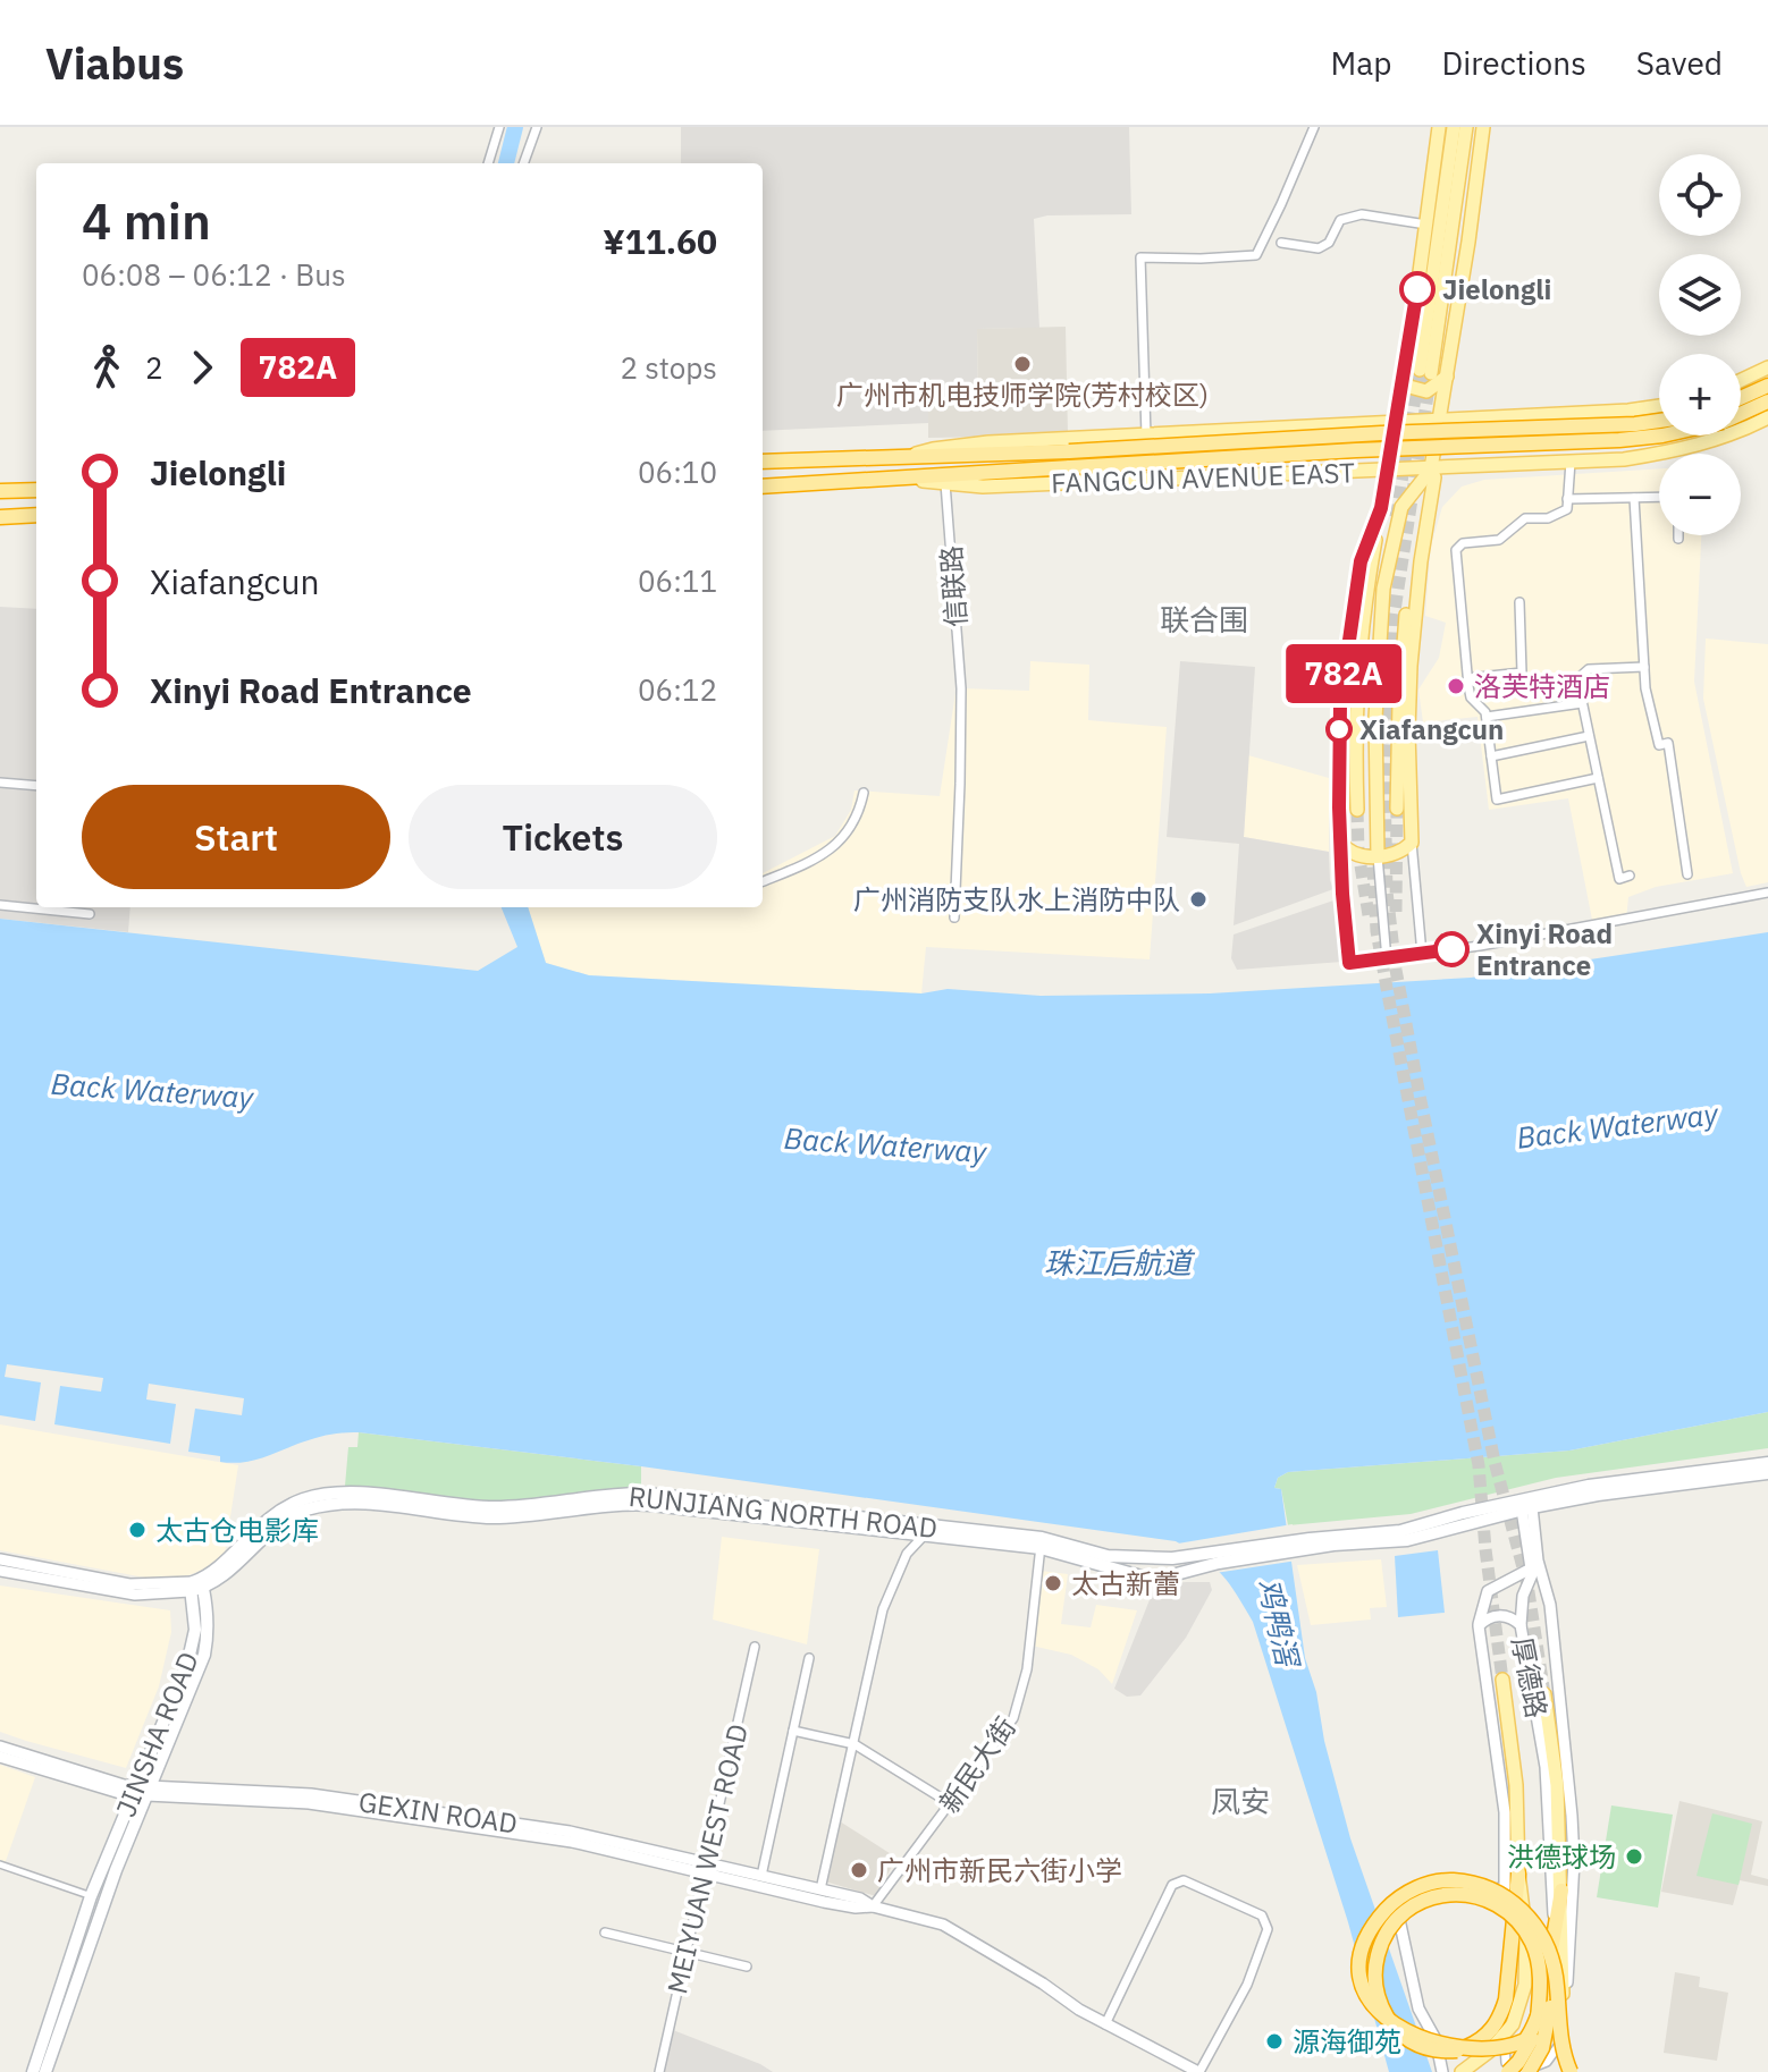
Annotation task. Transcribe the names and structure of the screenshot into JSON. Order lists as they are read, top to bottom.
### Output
{
  "streets": {
    "highway": ["FANGCUN AVENUE EAST"],
    "main road": ["RUNJIANG NORTH ROAD", "JINSHA ROAD"],
    "street": [
      "信联路",
      "厚德路",
      "新民大街",
      "GEXIN ROAD",
      "MEIYUAN WEST ROAD"
    ]
  },
  "crossings": [
    ["FANGCUN AVENUE EAST", "信联路"],
    ["RUNJIANG NORTH ROAD", "JINSHA ROAD"],
    ["RUNJIANG NORTH ROAD", "新民大街"],
    ["JINSHA ROAD", "GEXIN ROAD"],
    ["新民大街", "GEXIN ROAD"],
    ["GEXIN ROAD", "MEIYUAN WEST ROAD"]
  ],
  "districts": ["联合围", "凤安"],
  "water": ["Back Waterway", "珠江后航道", "鸡鸭滘"],
  "places": [
    "Jielongli",
    "广州市机电技师学院(芳村校区)",
    "洛芙特酒店",
    "Xiafangcun",
    "广州消防支队水上消防中队",
    "Xinyi Road Entrance",
    "太古仓电影库",
    "太古新蕾",
    "洪德球场",
    "广州市新民六街小学",
    "源海御苑"
  ],
  "lines": ["bus line 782A"],
  "page": {
    "header": "Viabus",
    "nav": ["Map", "Directions", "Saved"],
    "on_map": "782A",
    "map_buttons": ["+", "−"],
    "heading": ["4 min", "06:08 – 06:12 · Bus", "¥11.60"],
    "legs": ["2", "782A", "2 stops"],
    "list": [
      {
        "name": "Jielongli",
        "value": "06:10"
      },
      {
        "name": "Xiafangcun",
        "value": "06:11"
      },
      {
        "name": "Xinyi Road Entrance",
        "value": "06:12"
      }
    ],
    "buttons": ["Start", "Tickets"]
  }
}
